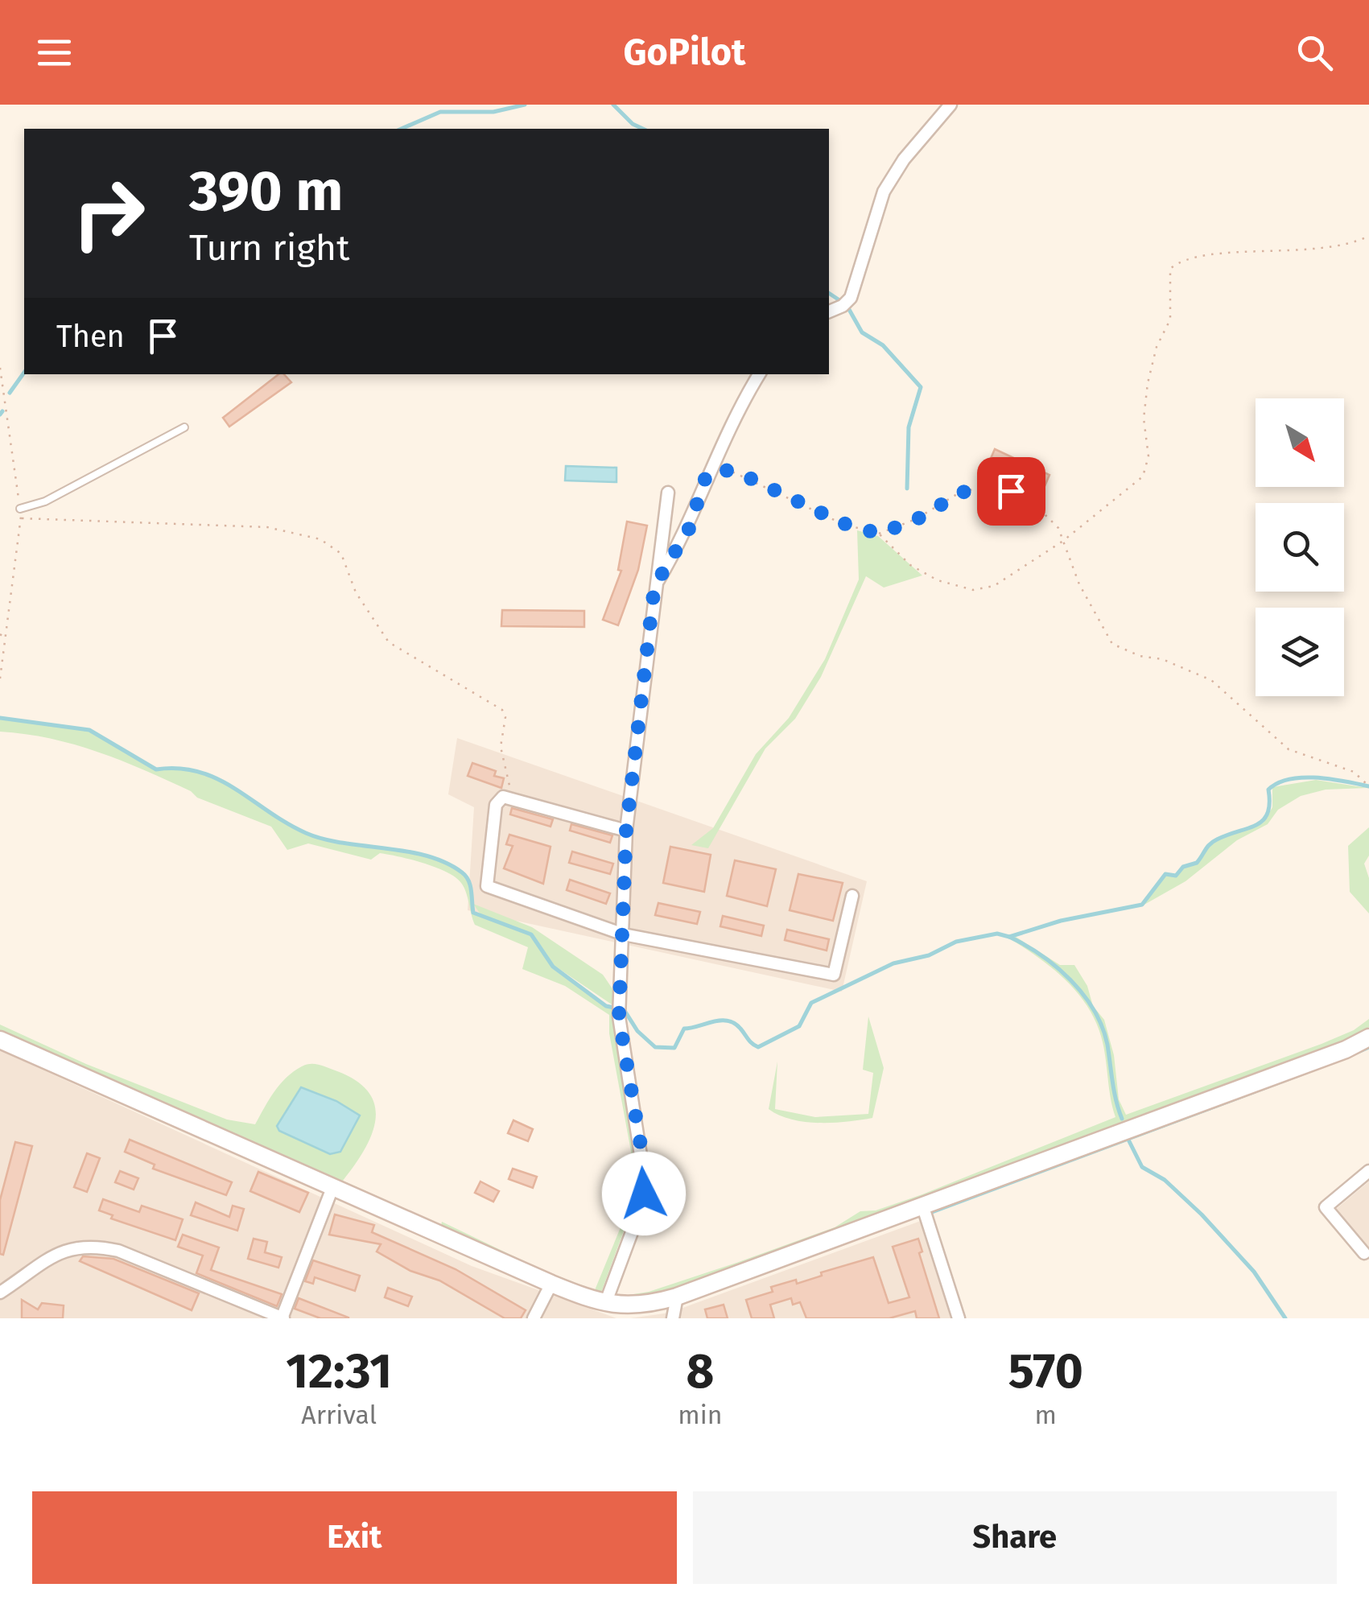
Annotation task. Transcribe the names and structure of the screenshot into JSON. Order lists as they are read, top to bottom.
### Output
{
  "north": "bottom right",
  "page": {
    "header": "GoPilot",
    "turn": ["390 m", "Turn right"],
    "then": "Then",
    "eta": [
      "12:31",
      "Arrival",
      "8",
      "min",
      "570",
      "m"
    ],
    "buttons": ["Exit", "Share"]
  }
}
